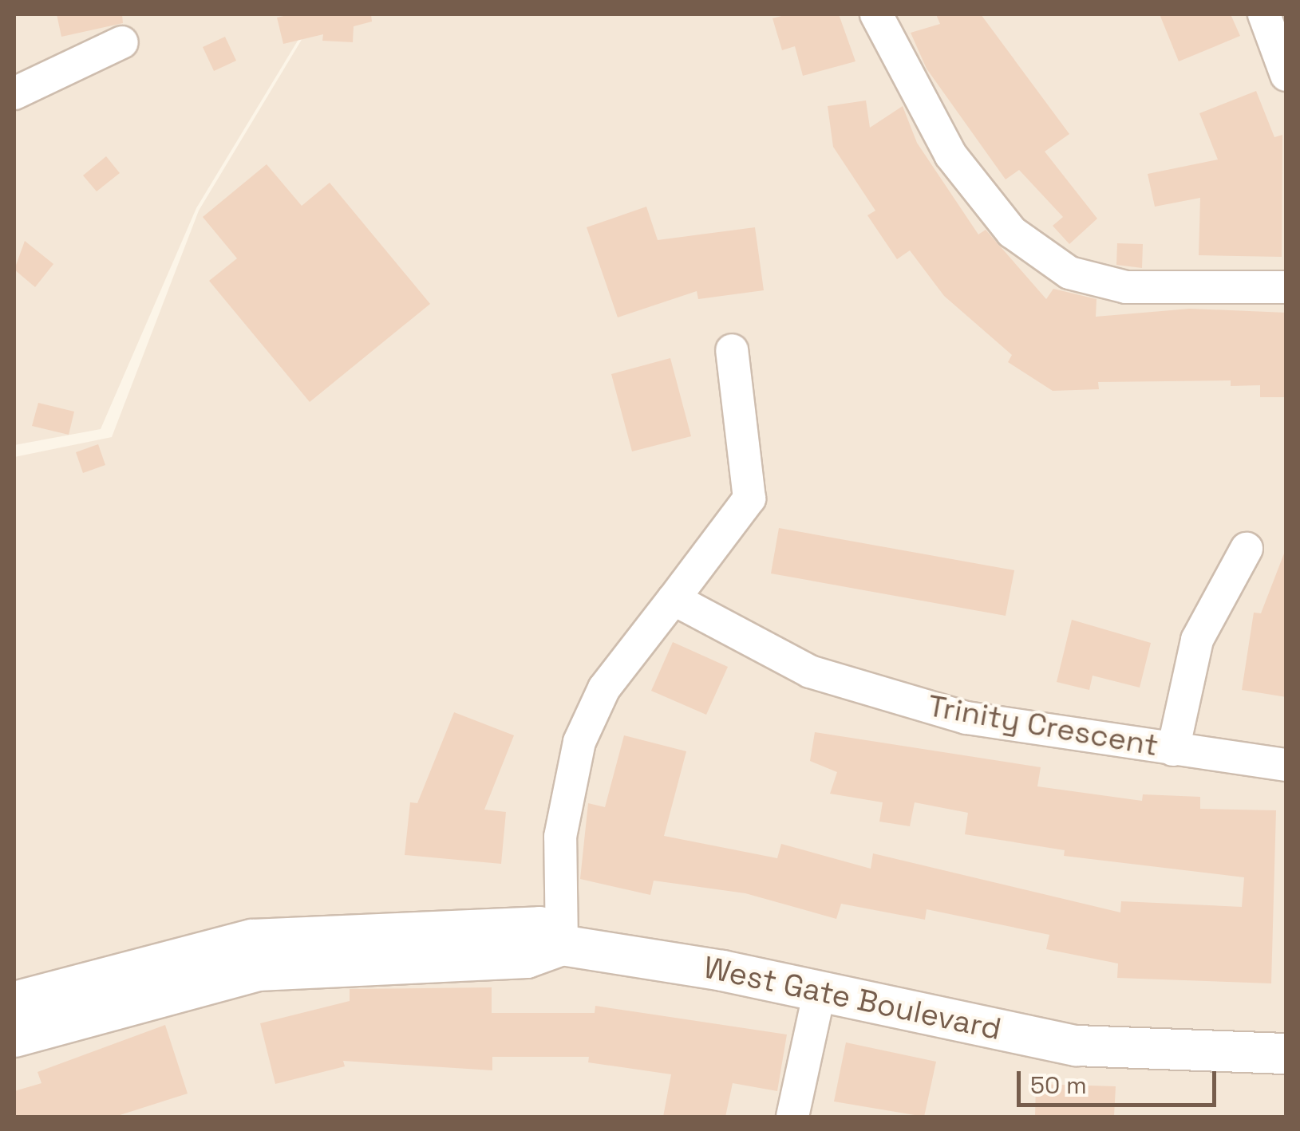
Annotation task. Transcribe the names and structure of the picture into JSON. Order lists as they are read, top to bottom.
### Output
{
  "streets": {
    "street": ["Trinity Crescent", "West Gate Boulevard"]
  },
  "scale_bar": "50 m"
}
